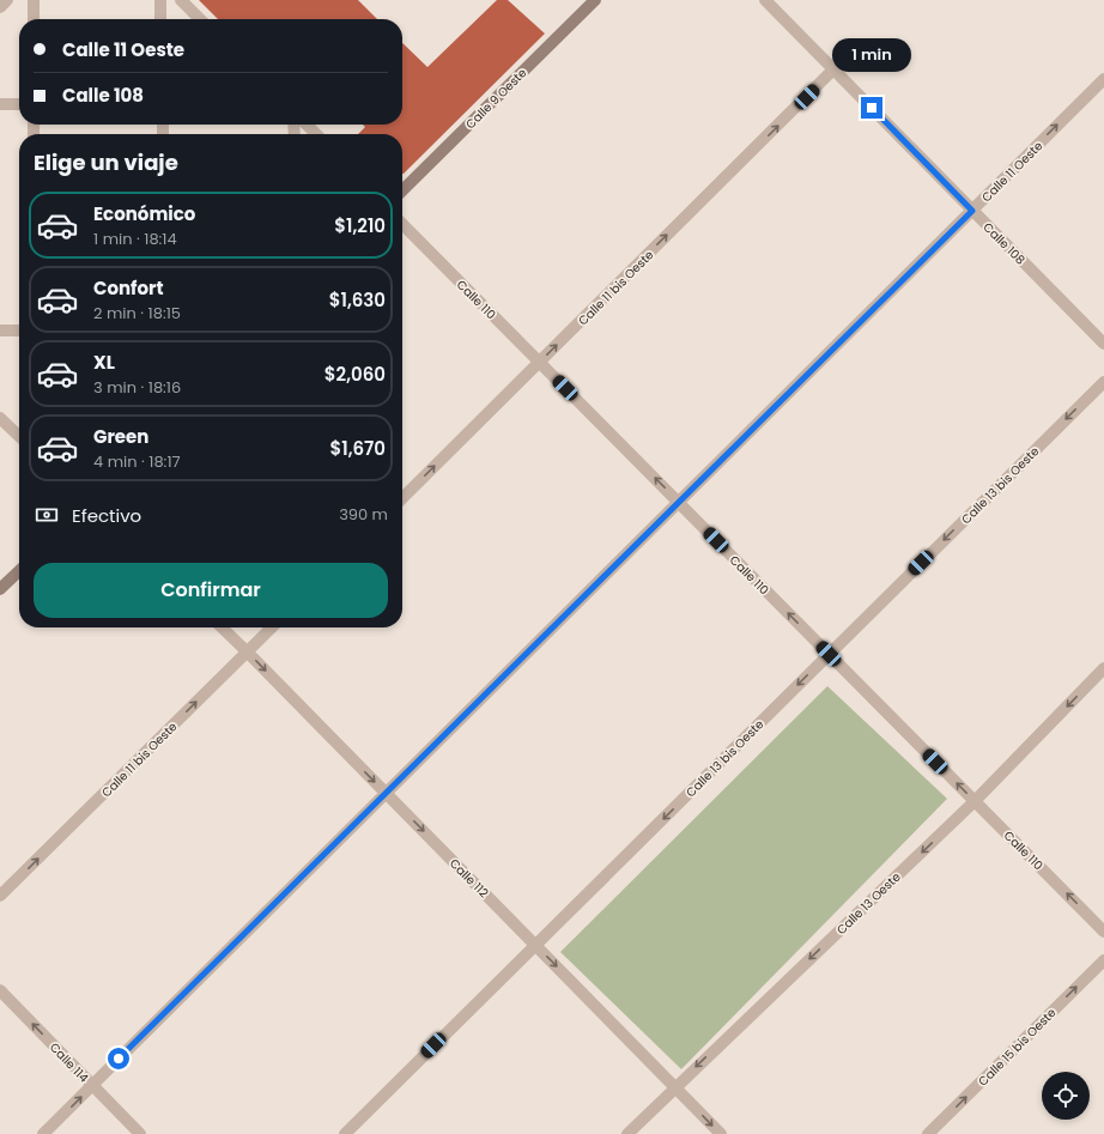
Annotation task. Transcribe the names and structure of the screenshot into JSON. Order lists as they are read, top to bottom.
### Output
{
  "streets": {
    "main road": ["Calle 9 Oeste"],
    "street": [
      "Calle 11 Oeste",
      "Calle 108",
      "Calle 11 bis Oeste",
      "Calle 110",
      "Calle 13 bis Oeste",
      "Calle 112",
      "Calle 13 Oeste",
      "Calle 15 bis Oeste",
      "Calle 114"
    ]
  },
  "crossings": [
    ["Calle 11 Oeste", "Calle 108"],
    ["Calle 11 Oeste", "Calle 110"],
    ["Calle 11 Oeste", "Calle 112"],
    ["Calle 11 Oeste", "Calle 114"],
    ["Calle 108", "Calle 11 bis Oeste"],
    ["Calle 11 bis Oeste", "Calle 110"],
    ["Calle 11 bis Oeste", "Calle 112"],
    ["Calle 110", "Calle 13 bis Oeste"],
    ["Calle 110", "Calle 13 Oeste"],
    ["Calle 13 bis Oeste", "Calle 112"],
    ["Calle 112", "Calle 13 Oeste"]
  ],
  "one_way": [
    "Calle 11 bis Oeste",
    "Calle 110",
    "Calle 13 bis Oeste",
    "Calle 112",
    "Calle 13 Oeste",
    "Calle 15 bis Oeste",
    "Calle 114"
  ],
  "page": {
    "banner": ["Calle 11 Oeste", "Calle 108"],
    "bubble": "1 min",
    "heading": "Elige un viaje",
    "list": [
      {
        "name": "Económico",
        "note": "1 min · 18:14",
        "value": "$1,210"
      },
      {
        "name": "Confort",
        "note": "2 min · 18:15",
        "value": "$1,630"
      },
      {
        "name": "XL",
        "note": "3 min · 18:16",
        "value": "$2,060"
      },
      {
        "name": "Green",
        "note": "4 min · 18:17",
        "value": "$1,670"
      }
    ],
    "pay": ["Efectivo", "390 m"],
    "buttons": "Confirmar"
  }
}
